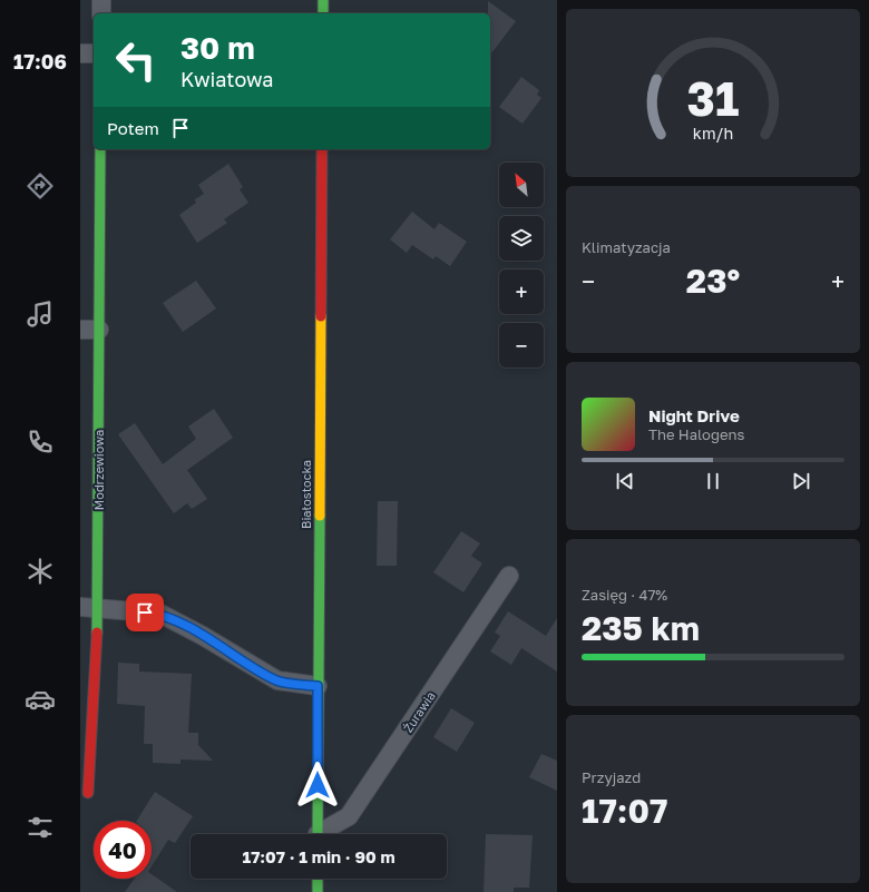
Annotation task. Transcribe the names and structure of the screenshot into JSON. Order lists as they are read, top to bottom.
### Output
{
  "streets": {
    "street": ["Modrzewiowa", "Białostocka", "Żurawia"]
  },
  "north": "top left",
  "page": {
    "tabs": "17:06",
    "turn": ["30 m", "Kwiatowa"],
    "then": "Potem",
    "map_buttons": ["+", "−"],
    "tile": [
      "Klimatyzacja",
      ["Zasięg · 47%", "235 km"],
      ["Przyjazd", "17:07"]
    ],
    "heat": ["−", "23°", "+"],
    "song": ["Night Drive", "The Halogens"],
    "limit": "40",
    "trip": "17:07 · 1 min · 90 m",
    "gauge": ["31", "km/h"]
  }
}
